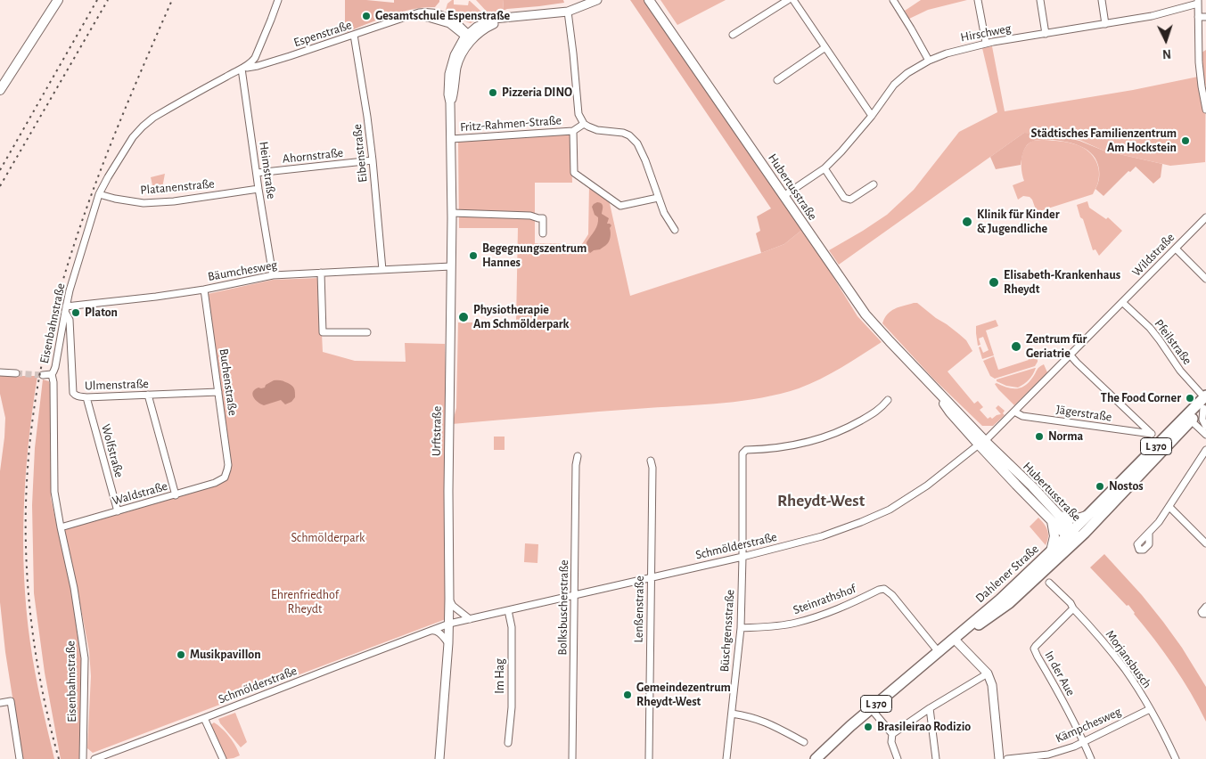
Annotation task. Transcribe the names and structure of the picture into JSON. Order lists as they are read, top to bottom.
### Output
{
  "streets": {
    "main road": ["Hubertusstraße", "L 370", "Dahlener Straße"],
    "street": [
      "Hirschweg",
      "Espenstraße",
      "Fritz-Rahmen-Straße",
      "Eibenstraße",
      "Ahornstraße",
      "Heimstraße",
      "Platanenstraße",
      "Wildstraße",
      "Bäumchesweg",
      "Eisenbahnstraße",
      "Pfeilstraße",
      "Buchenstraße",
      "Ulmenstraße",
      "Jägerstraße",
      "Urftstraße",
      "Wolfstraße",
      "Waldstraße",
      "Schmölderstraße",
      "Steinrathshof",
      "Bolksbuscherstraße",
      "Lenßenstraße",
      "Büschgensstraße",
      "Morjansbusch",
      "In der Aue",
      "Im Hag",
      "Kämpchesweg"
    ]
  },
  "crossings": [
    ["Hirschweg", "Hubertusstraße"],
    ["Espenstraße", "Eibenstraße"],
    ["Espenstraße", "Heimstraße"],
    ["Espenstraße", "Eisenbahnstraße"],
    ["Espenstraße", "Urftstraße"],
    ["Fritz-Rahmen-Straße", "Urftstraße"],
    ["Eibenstraße", "Ahornstraße"],
    ["Eibenstraße", "Bäumchesweg"],
    ["Ahornstraße", "Heimstraße"],
    ["Heimstraße", "Platanenstraße"],
    ["Heimstraße", "Bäumchesweg"],
    ["Heimstraße", "Eisenbahnstraße"],
    ["Platanenstraße", "Eisenbahnstraße"],
    ["Hubertusstraße", "Wildstraße"],
    ["Hubertusstraße", "Schmölderstraße"],
    ["Hubertusstraße", "Dahlener Straße"],
    ["Wildstraße", "Pfeilstraße"],
    ["Wildstraße", "Jägerstraße"],
    ["Wildstraße", "Schmölderstraße"],
    ["Bäumchesweg", "Eisenbahnstraße"],
    ["Bäumchesweg", "Buchenstraße"],
    ["Bäumchesweg", "Ulmenstraße"],
    ["Bäumchesweg", "Urftstraße"],
    ["Eisenbahnstraße", "Ulmenstraße"],
    ["Eisenbahnstraße", "Waldstraße"],
    ["Pfeilstraße", "Dahlener Straße"],
    ["Buchenstraße", "Ulmenstraße"],
    ["Buchenstraße", "Waldstraße"],
    ["Ulmenstraße", "Wolfstraße"],
    ["Urftstraße", "Schmölderstraße"],
    ["Wolfstraße", "Waldstraße"],
    ["Schmölderstraße", "Bolksbuscherstraße"],
    ["Schmölderstraße", "Lenßenstraße"],
    ["Schmölderstraße", "Büschgensstraße"],
    ["Schmölderstraße", "Im Hag"],
    ["Dahlener Straße", "Steinrathshof"],
    ["Steinrathshof", "Büschgensstraße"],
    ["Morjansbusch", "In der Aue"],
    ["Morjansbusch", "Kämpchesweg"],
    ["In der Aue", "Kämpchesweg"]
  ],
  "districts": ["Rheydt-West"],
  "parks": ["Schmölderpark", "Ehrenfriedhof Rheydt"],
  "places": [
    "Gesamtschule Espenstraße",
    "Pizzeria DINO",
    "Städtisches Familienzentrum Am Hockstein",
    "Klinik für Kinder & Jugendliche",
    "Begegnungszentrum Hannes",
    "Elisabeth-Krankenhaus Rheydt",
    "Platon",
    "Physiotherapie Am Schmölderpark",
    "Zentrum für Geriatrie",
    "The Food Corner",
    "Norma",
    "Nostos",
    "Musikpavillon",
    "Gemeindezentrum Rheydt-West",
    "Brasileirao Rodizio"
  ],
  "north": "bottom"
}
